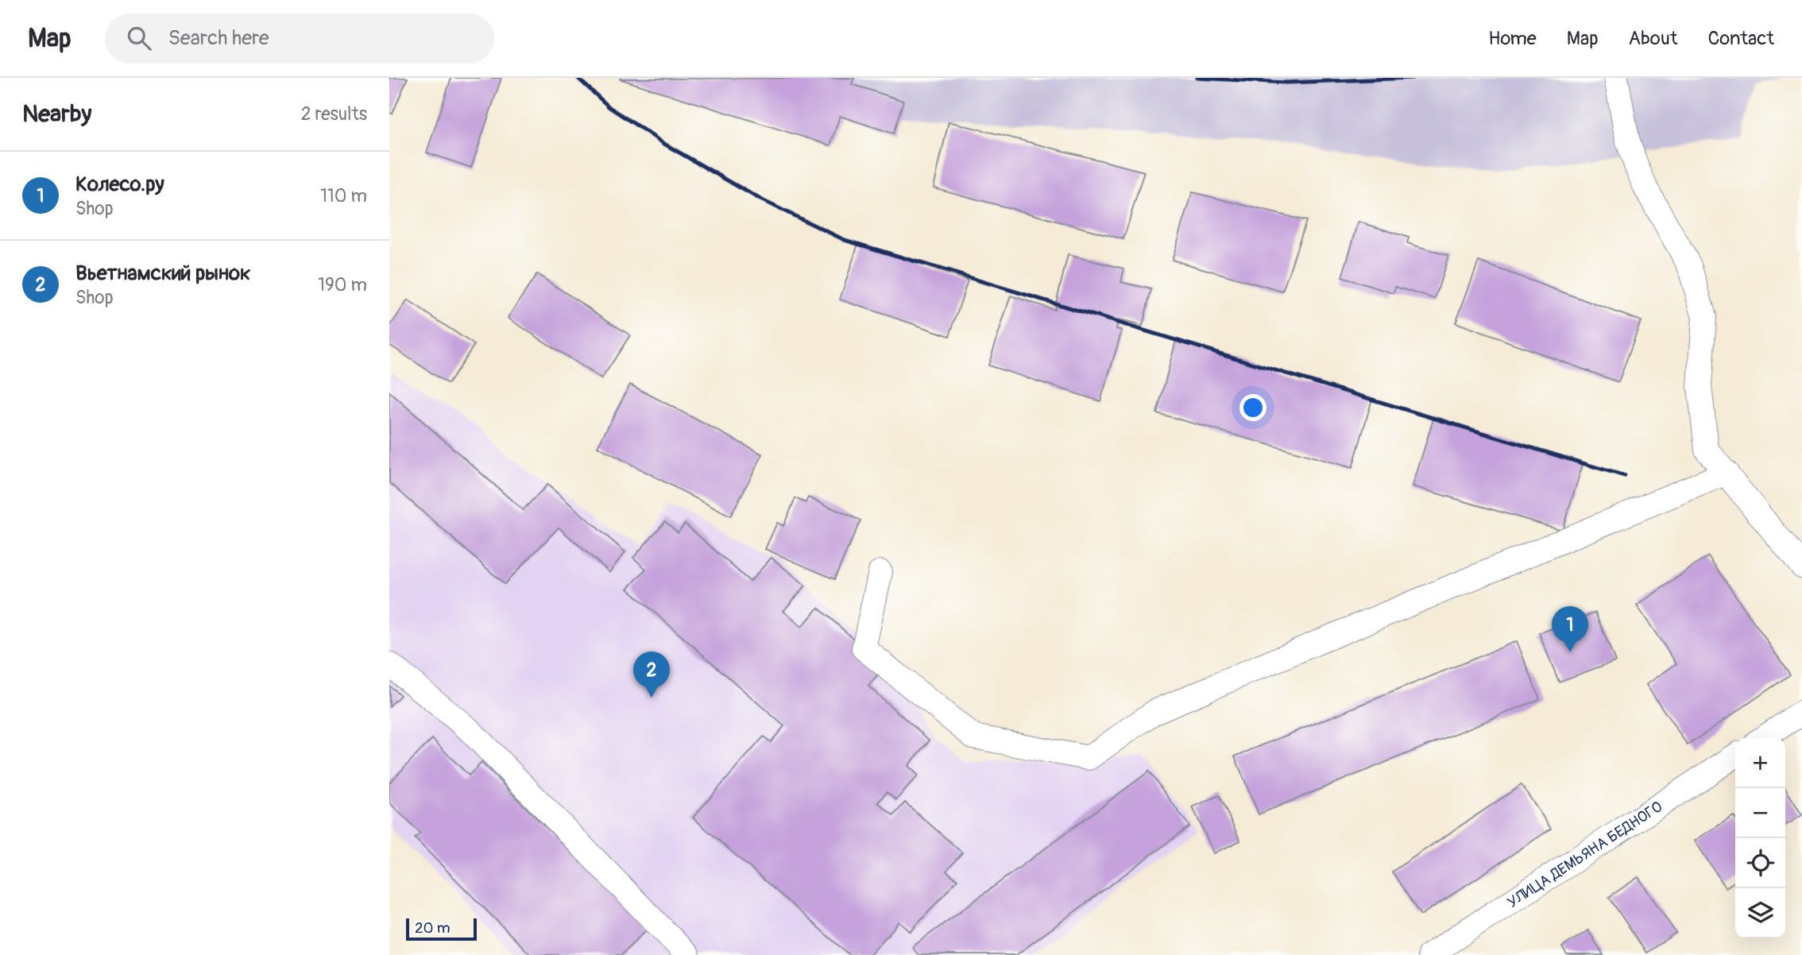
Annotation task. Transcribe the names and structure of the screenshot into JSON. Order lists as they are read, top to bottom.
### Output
{
  "streets": {
    "street": ["УЛИЦА ДЕМЬЯНА БЕДНОГО"]
  },
  "scale_bar": "20 m",
  "page": {
    "header": "Map",
    "search": "Search here",
    "nav": [
      "Home",
      "Map",
      "About",
      "Contact"
    ],
    "heading": ["Nearby", "2 results"],
    "list": [
      {
        "mark": "1",
        "name": "Колесо.ру",
        "note": "Shop",
        "value": "110 m"
      },
      {
        "mark": "2",
        "name": "Вьетнамский рынок",
        "note": "Shop",
        "value": "190 m"
      }
    ],
    "pins": ["1", "2"],
    "map_buttons": ["+", "−"],
    "scale": "20 m"
  }
}
